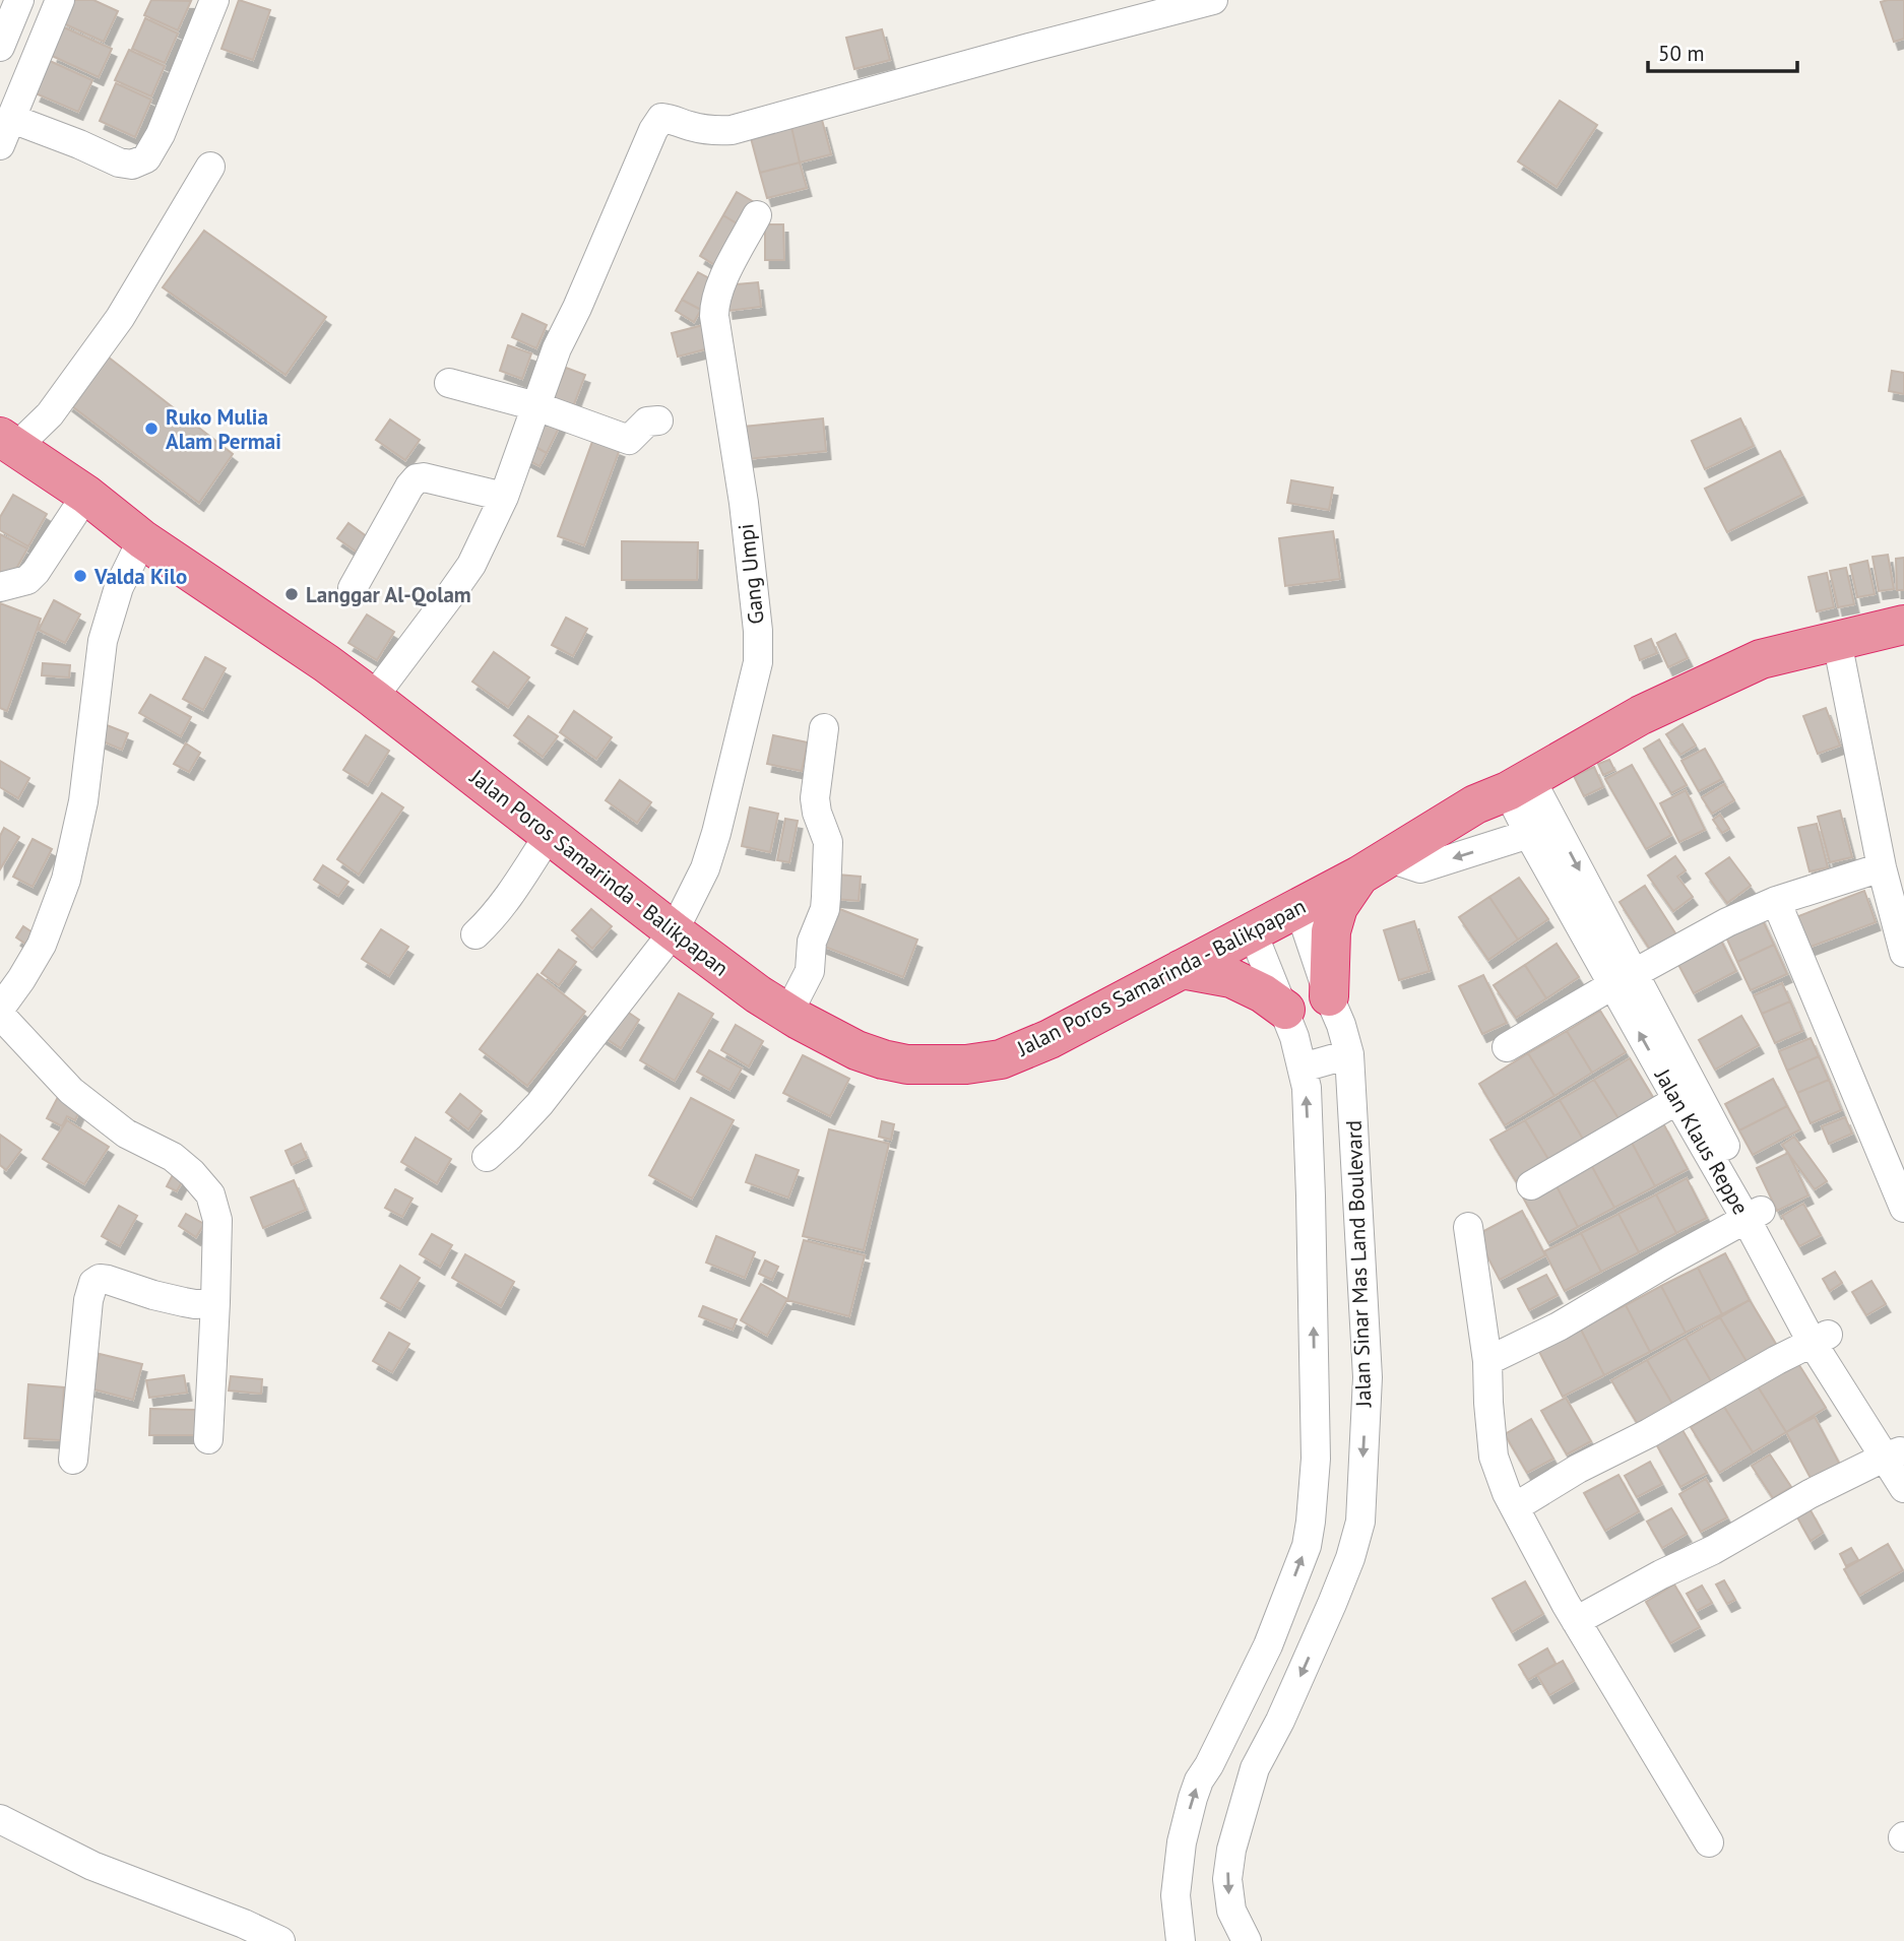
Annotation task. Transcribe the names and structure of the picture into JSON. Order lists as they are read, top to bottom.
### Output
{
  "streets": {
    "highway": ["Jalan Poros Samarinda - Balikpapan"],
    "street": ["Gang Umpi", "Jalan Klaus Reppe", "Jalan Sinar Mas Land Boulevard"]
  },
  "crossings": [
    ["Gang Umpi", "Jalan Poros Samarinda - Balikpapan"],
    ["Jalan Poros Samarinda - Balikpapan", "Jalan Klaus Reppe"],
    ["Jalan Poros Samarinda - Balikpapan", "Jalan Sinar Mas Land Boulevard"]
  ],
  "places": ["Ruko Mulia Alam Permai", "Valda Kilo", "Langgar Al-Qolam"],
  "scale_bar": "50 m"
}
